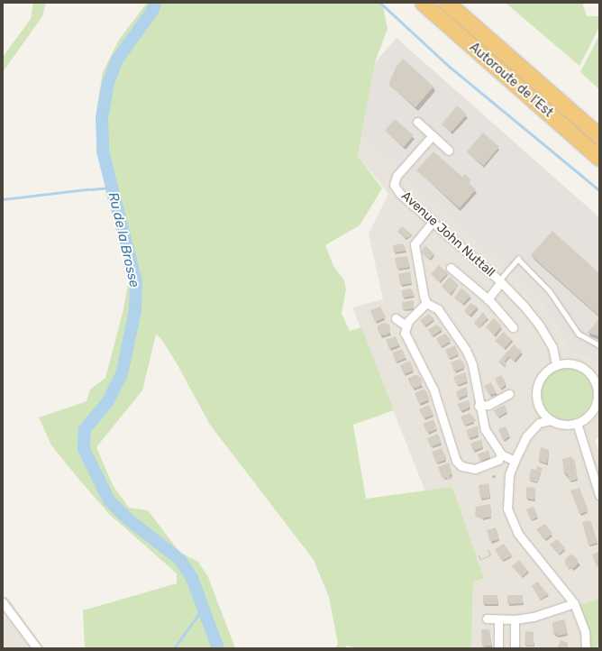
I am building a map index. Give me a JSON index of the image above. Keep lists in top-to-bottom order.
{
  "streets": {
    "highway": ["Autoroute de l’Est"],
    "street": ["Avenue John Nuttall"]
  },
  "water": ["Ru de la Brosse"]
}
